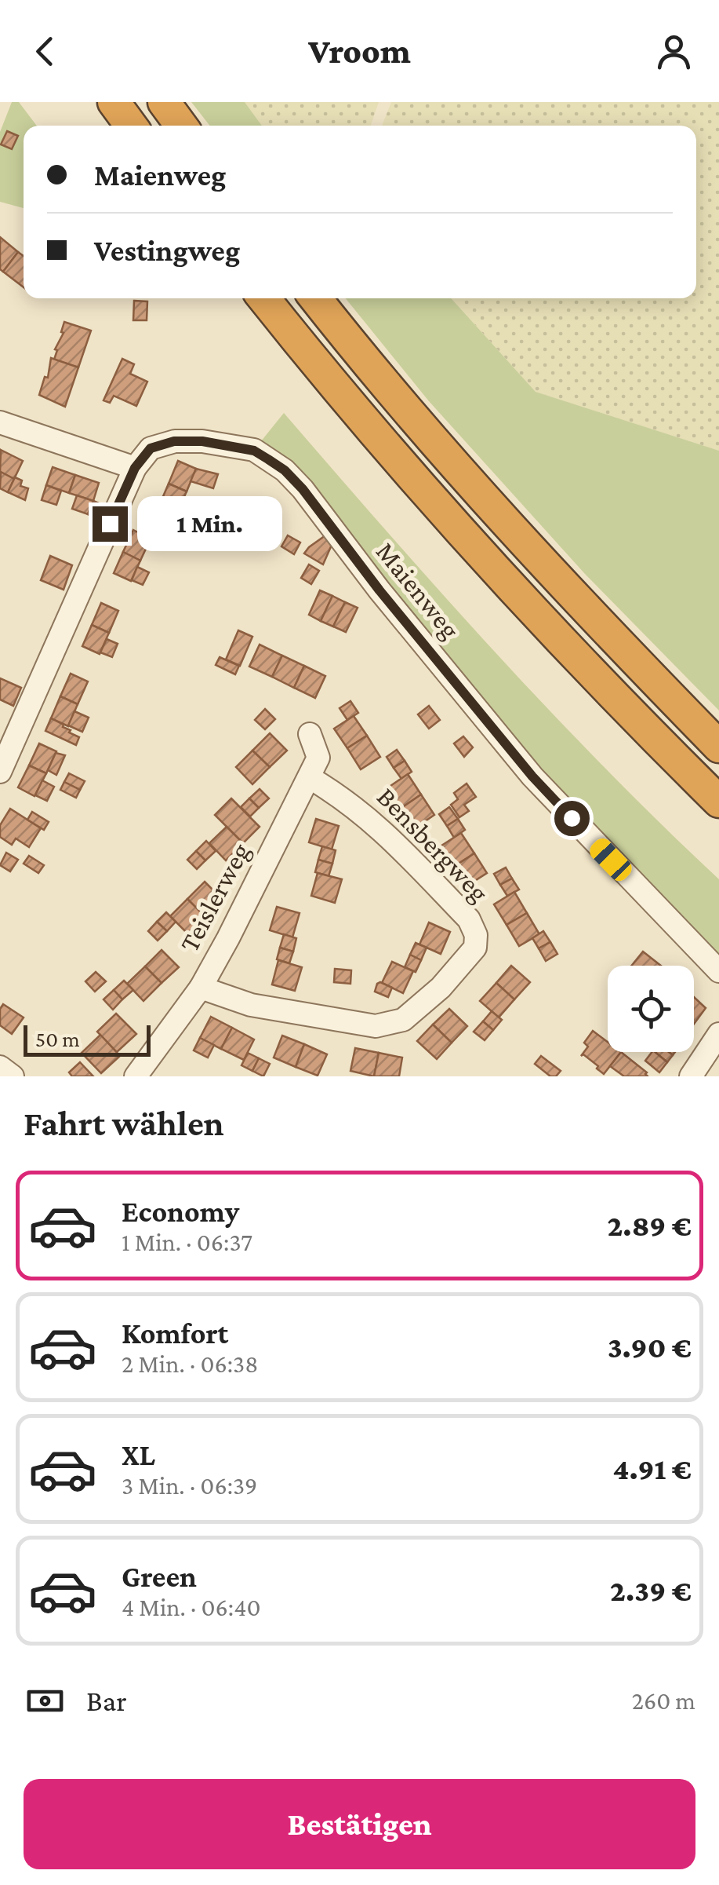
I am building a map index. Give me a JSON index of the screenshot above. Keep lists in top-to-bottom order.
{
  "streets": {
    "street": ["Maienweg", "Bensbergweg", "Teislerweg"]
  },
  "crossings": [
    ["Bensbergweg", "Teislerweg"]
  ],
  "scale_bar": "50 m",
  "page": {
    "header": "Vroom",
    "banner": ["Maienweg", "Vestingweg"],
    "bubble": "1 Min.",
    "scale": "50 m",
    "heading": "Fahrt wählen",
    "list": [
      {
        "name": "Economy",
        "note": "1 Min. · 06:37",
        "value": "2.89 €"
      },
      {
        "name": "Komfort",
        "note": "2 Min. · 06:38",
        "value": "3.90 €"
      },
      {
        "name": "XL",
        "note": "3 Min. · 06:39",
        "value": "4.91 €"
      },
      {
        "name": "Green",
        "note": "4 Min. · 06:40",
        "value": "2.39 €"
      }
    ],
    "pay": ["Bar", "260 m"],
    "buttons": "Bestätigen"
  }
}
